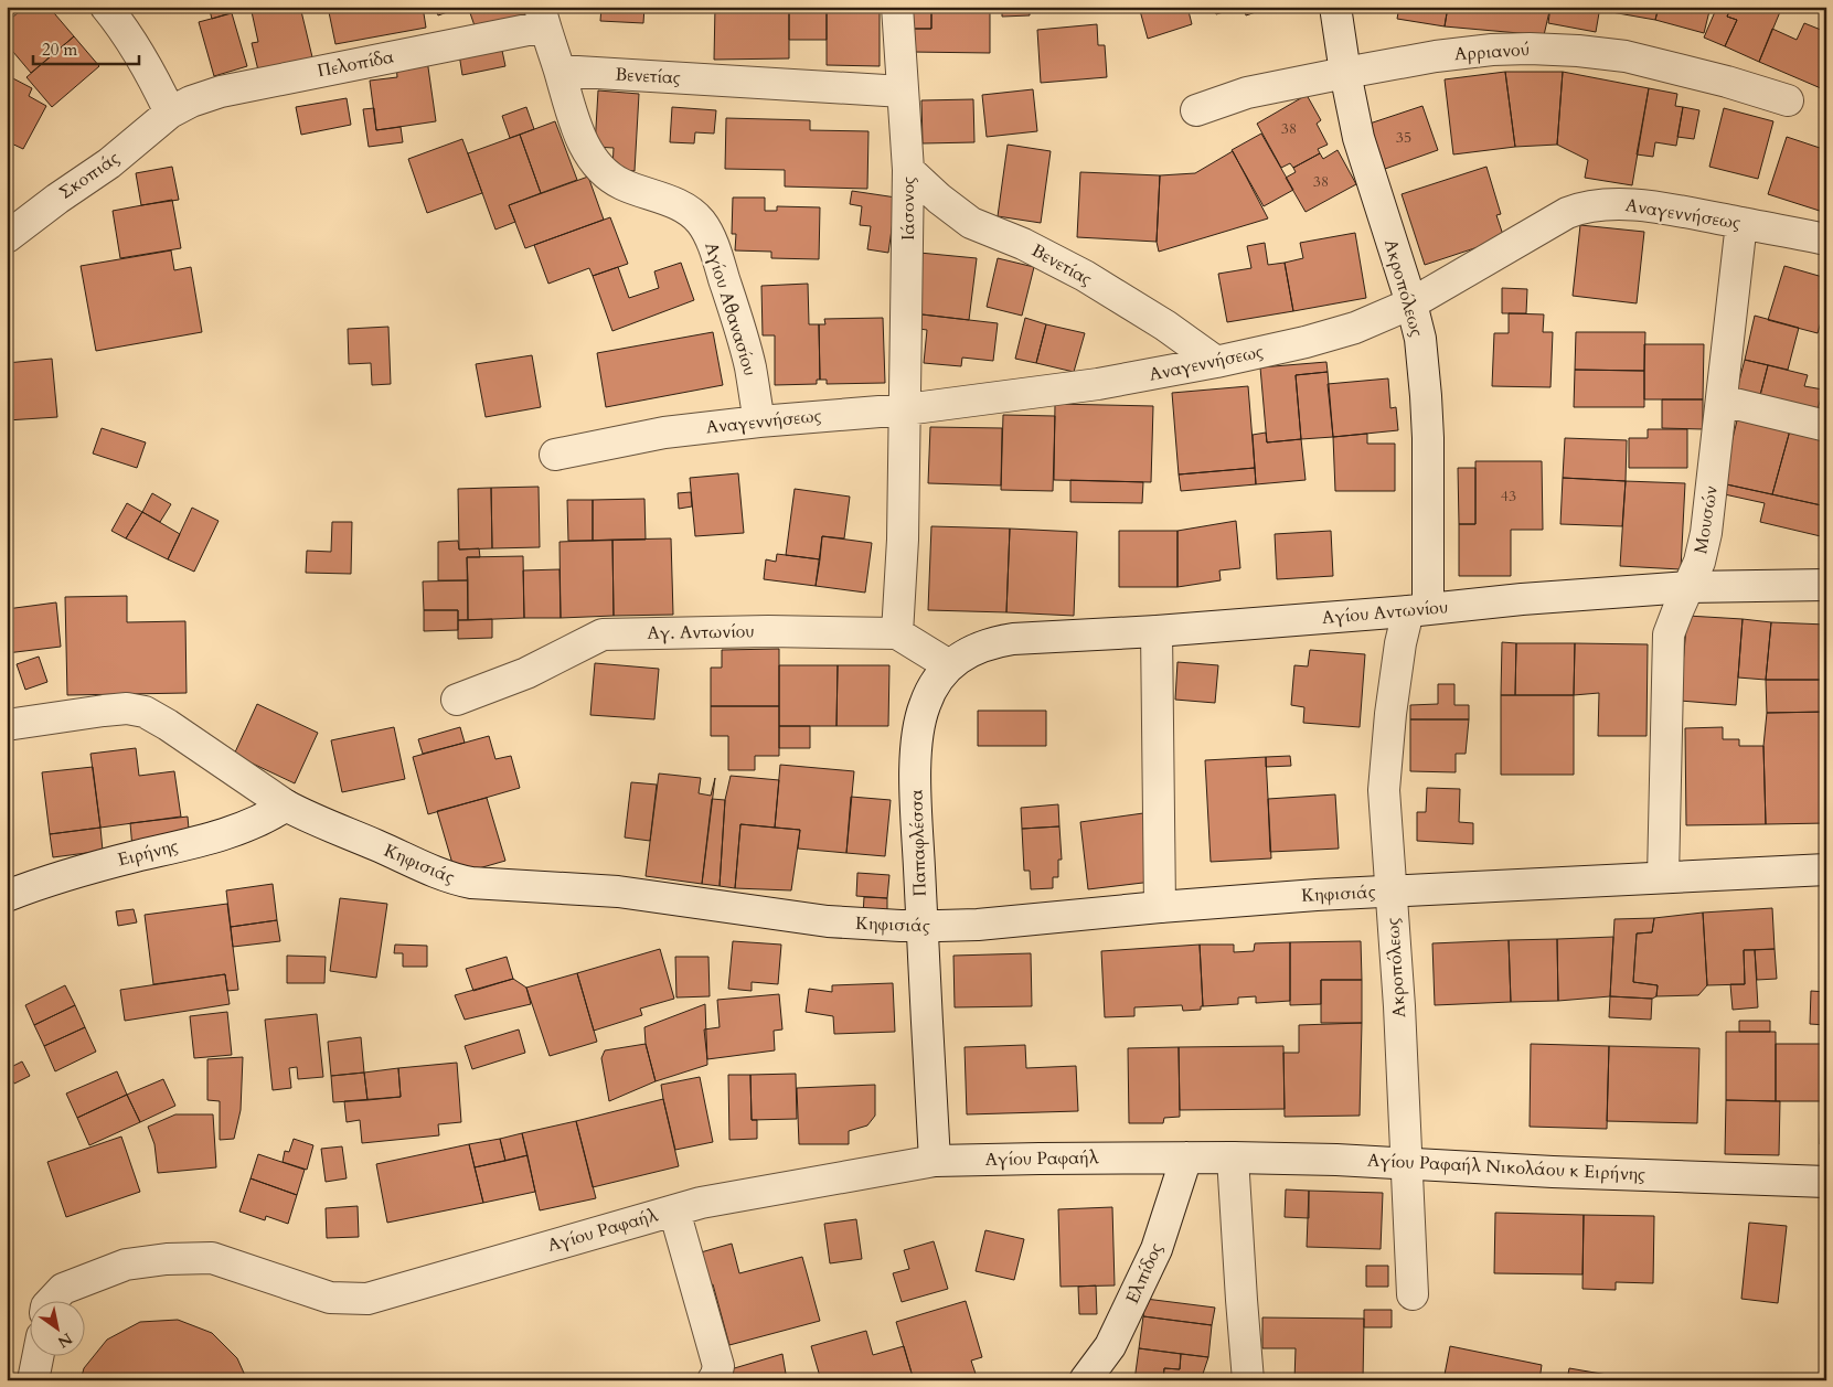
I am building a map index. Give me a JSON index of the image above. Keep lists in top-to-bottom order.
{
  "streets": {
    "street": [
      "Αρριανού",
      "Πελοπίδα",
      "Βενετίας",
      "Σκοπιάς",
      "Ιάσονος",
      "Αναγεννήσεως",
      "Ακροπόλεως",
      "Αγίου Αθανασίου",
      "Μουσών",
      "Αγίου Αντωνίου",
      "Αγ. Αντωνίου",
      "Παπαφλέσσα",
      "Ειρήνης",
      "Κηφισιάς",
      "Αγίου Ραφαήλ",
      "Αγίου Ραφαήλ Νικολάου κ Ειρήνης",
      "Ελπίδος"
    ]
  },
  "crossings": [
    ["Αρριανού", "Ακροπόλεως"],
    ["Πελοπίδα", "Σκοπιάς"],
    ["Πελοπίδα", "Αγίου Αθανασίου"],
    ["Βενετίας", "Ιάσονος"],
    ["Βενετίας", "Αναγεννήσεως"],
    ["Βενετίας", "Αγίου Αθανασίου"],
    ["Ιάσονος", "Αναγεννήσεως"],
    ["Αναγεννήσεως", "Ακροπόλεως"],
    ["Αναγεννήσεως", "Αγίου Αθανασίου"],
    ["Αναγεννήσεως", "Μουσών"],
    ["Ακροπόλεως", "Αγίου Αντωνίου"],
    ["Ακροπόλεως", "Κηφισιάς"],
    ["Ακροπόλεως", "Αγίου Ραφαήλ Νικολάου κ Ειρήνης"],
    ["Μουσών", "Αγίου Αντωνίου"],
    ["Μουσών", "Κηφισιάς"],
    ["Αγίου Αντωνίου", "Παπαφλέσσα"],
    ["Παπαφλέσσα", "Κηφισιάς"],
    ["Παπαφλέσσα", "Αγίου Ραφαήλ"],
    ["Ειρήνης", "Κηφισιάς"],
    ["Αγίου Ραφαήλ", "Αγίου Ραφαήλ Νικολάου κ Ειρήνης"],
    ["Αγίου Ραφαήλ", "Ελπίδος"],
    ["Αγίου Ραφαήλ Νικολάου κ Ειρήνης", "Ελπίδος"]
  ],
  "house_numbers": [
    "38",
    "35",
    "38",
    "43"
  ],
  "scale_bar": "20 m",
  "north": "bottom right"
}
